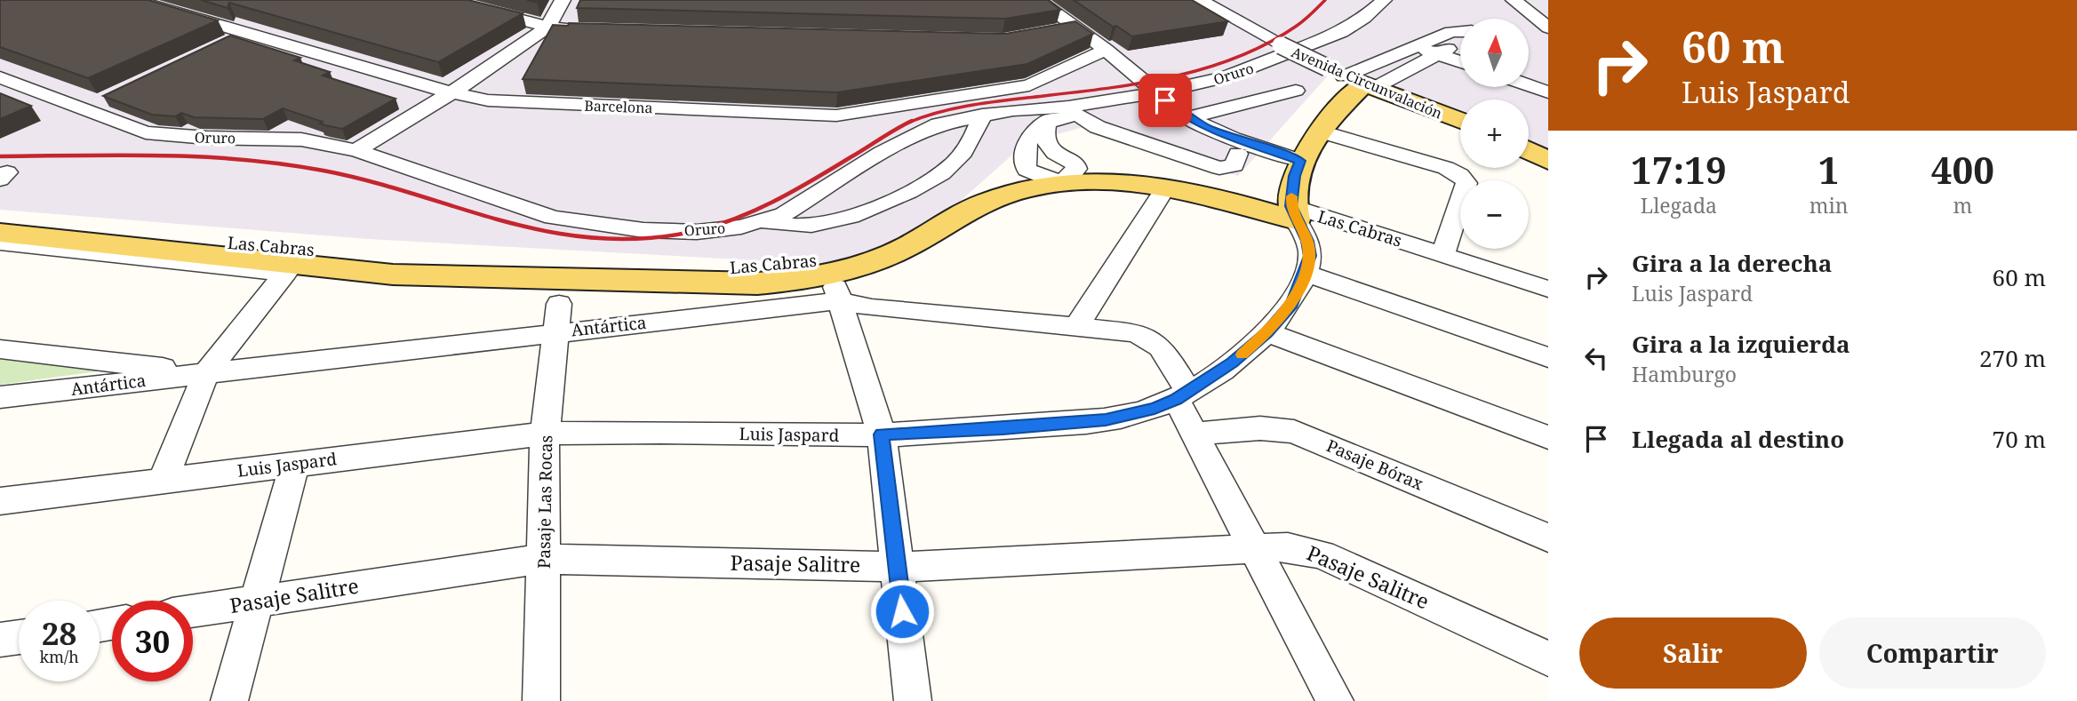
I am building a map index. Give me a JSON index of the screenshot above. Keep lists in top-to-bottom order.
{
  "streets": {
    "main road": ["Avenida Circunvalación", "Las Cabras"],
    "street": [
      "Oruro",
      "Barcelona",
      "Antártica",
      "Luis Jaspard",
      "Pasaje Bórax",
      "Pasaje Las Rocas",
      "Pasaje Salitre"
    ]
  },
  "crossings": [
    ["Las Cabras", "Antártica"],
    ["Las Cabras", "Luis Jaspard"],
    ["Antártica", "Luis Jaspard"],
    ["Antártica", "Pasaje Bórax"],
    ["Antártica", "Pasaje Las Rocas"],
    ["Antártica", "Pasaje Salitre"],
    ["Luis Jaspard", "Pasaje Las Rocas"],
    ["Pasaje Las Rocas", "Pasaje Salitre"]
  ],
  "north": "top",
  "page": {
    "turn": ["60 m", "Luis Jaspard"],
    "map_buttons": ["+", "−"],
    "eta": [
      "17:19",
      "Llegada",
      "1",
      "min",
      "400",
      "m"
    ],
    "list": [
      {
        "name": "Gira a la derecha",
        "note": "Luis Jaspard",
        "value": "60 m"
      },
      {
        "name": "Gira a la izquierda",
        "note": "Hamburgo",
        "value": "270 m"
      },
      {
        "name": "Llegada al destino",
        "value": "70 m"
      }
    ],
    "speed": "28 km/h",
    "limit": "30",
    "buttons": ["Salir", "Compartir"]
  }
}
